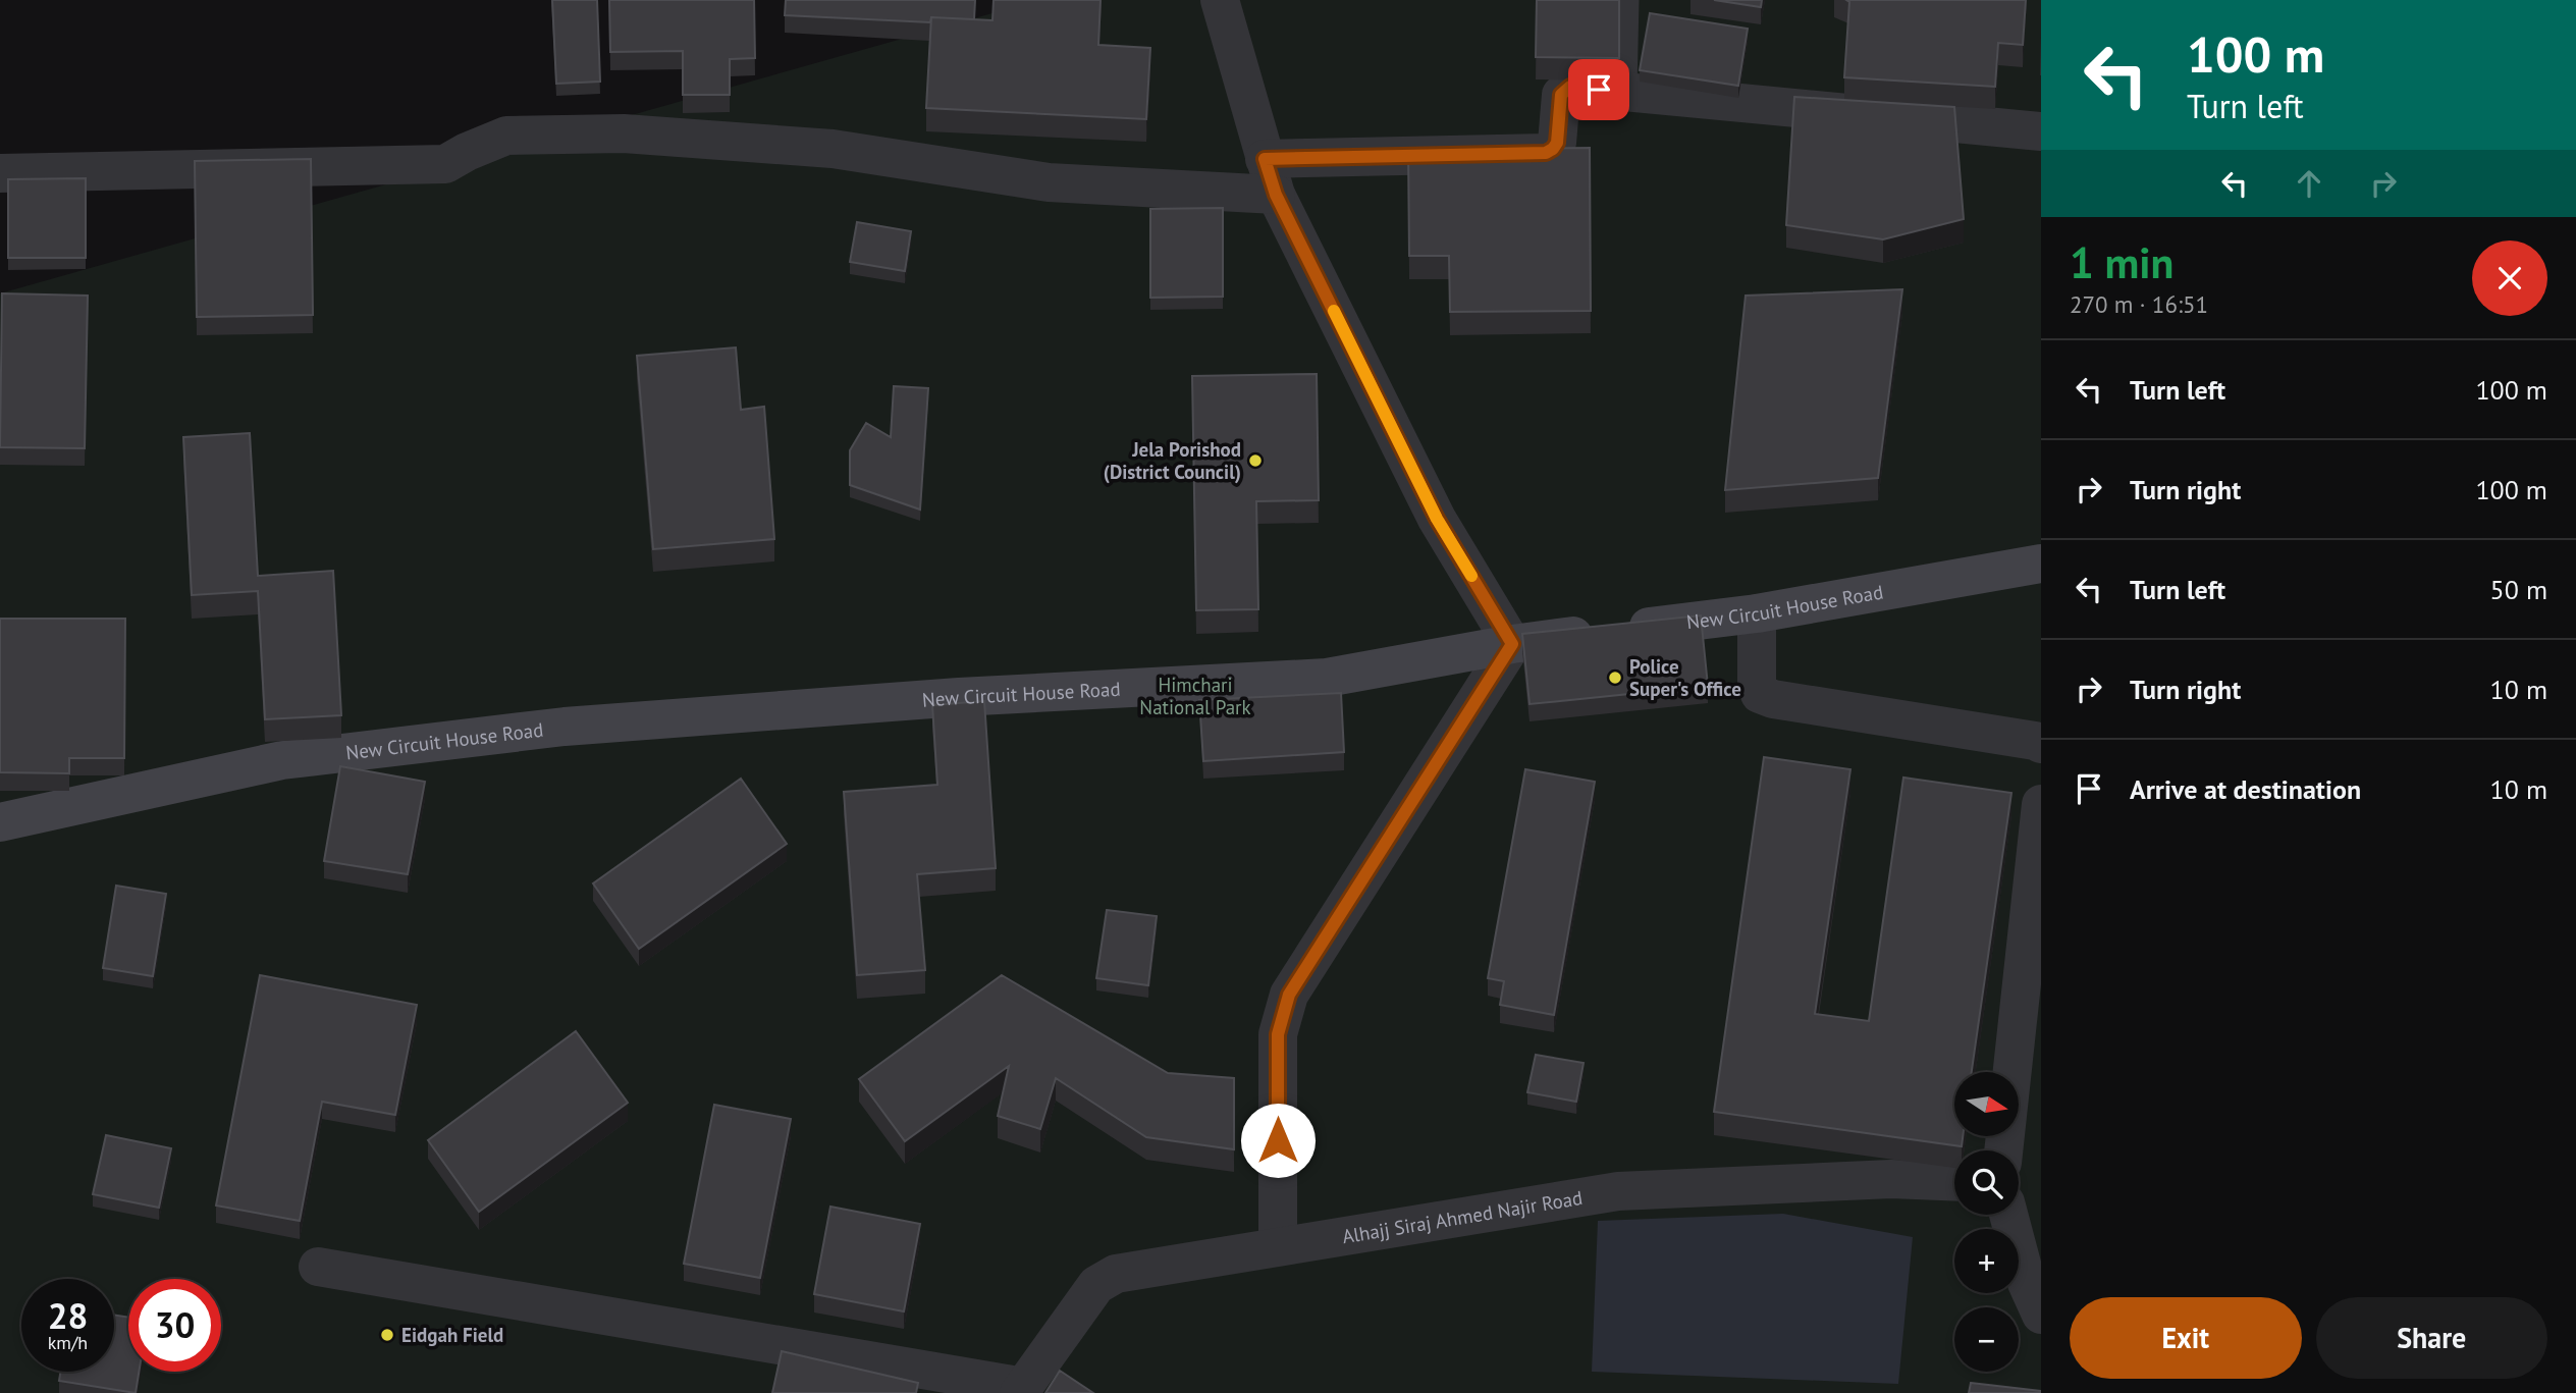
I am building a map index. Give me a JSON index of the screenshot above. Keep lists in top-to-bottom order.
{
  "streets": {
    "street": ["New Circuit House Road", "Alhajj Siraj Ahmed Najir Road"]
  },
  "parks": ["Himchari National Park"],
  "places": ["Jela Porishod (District Council)", "Police Super's Office", "Eidgah Field"],
  "north": "right",
  "page": {
    "turn": ["100 m", "Turn left"],
    "heading": ["1 min", "270 m · 16:51"],
    "list": [
      {
        "name": "Turn left",
        "value": "100 m"
      },
      {
        "name": "Turn right",
        "value": "100 m"
      },
      {
        "name": "Turn left",
        "value": "50 m"
      },
      {
        "name": "Turn right",
        "value": "10 m"
      },
      {
        "name": "Arrive at destination",
        "value": "10 m"
      }
    ],
    "map_buttons": ["+", "−"],
    "speed": "28 km/h",
    "limit": "30",
    "buttons": ["Exit", "Share"]
  }
}
